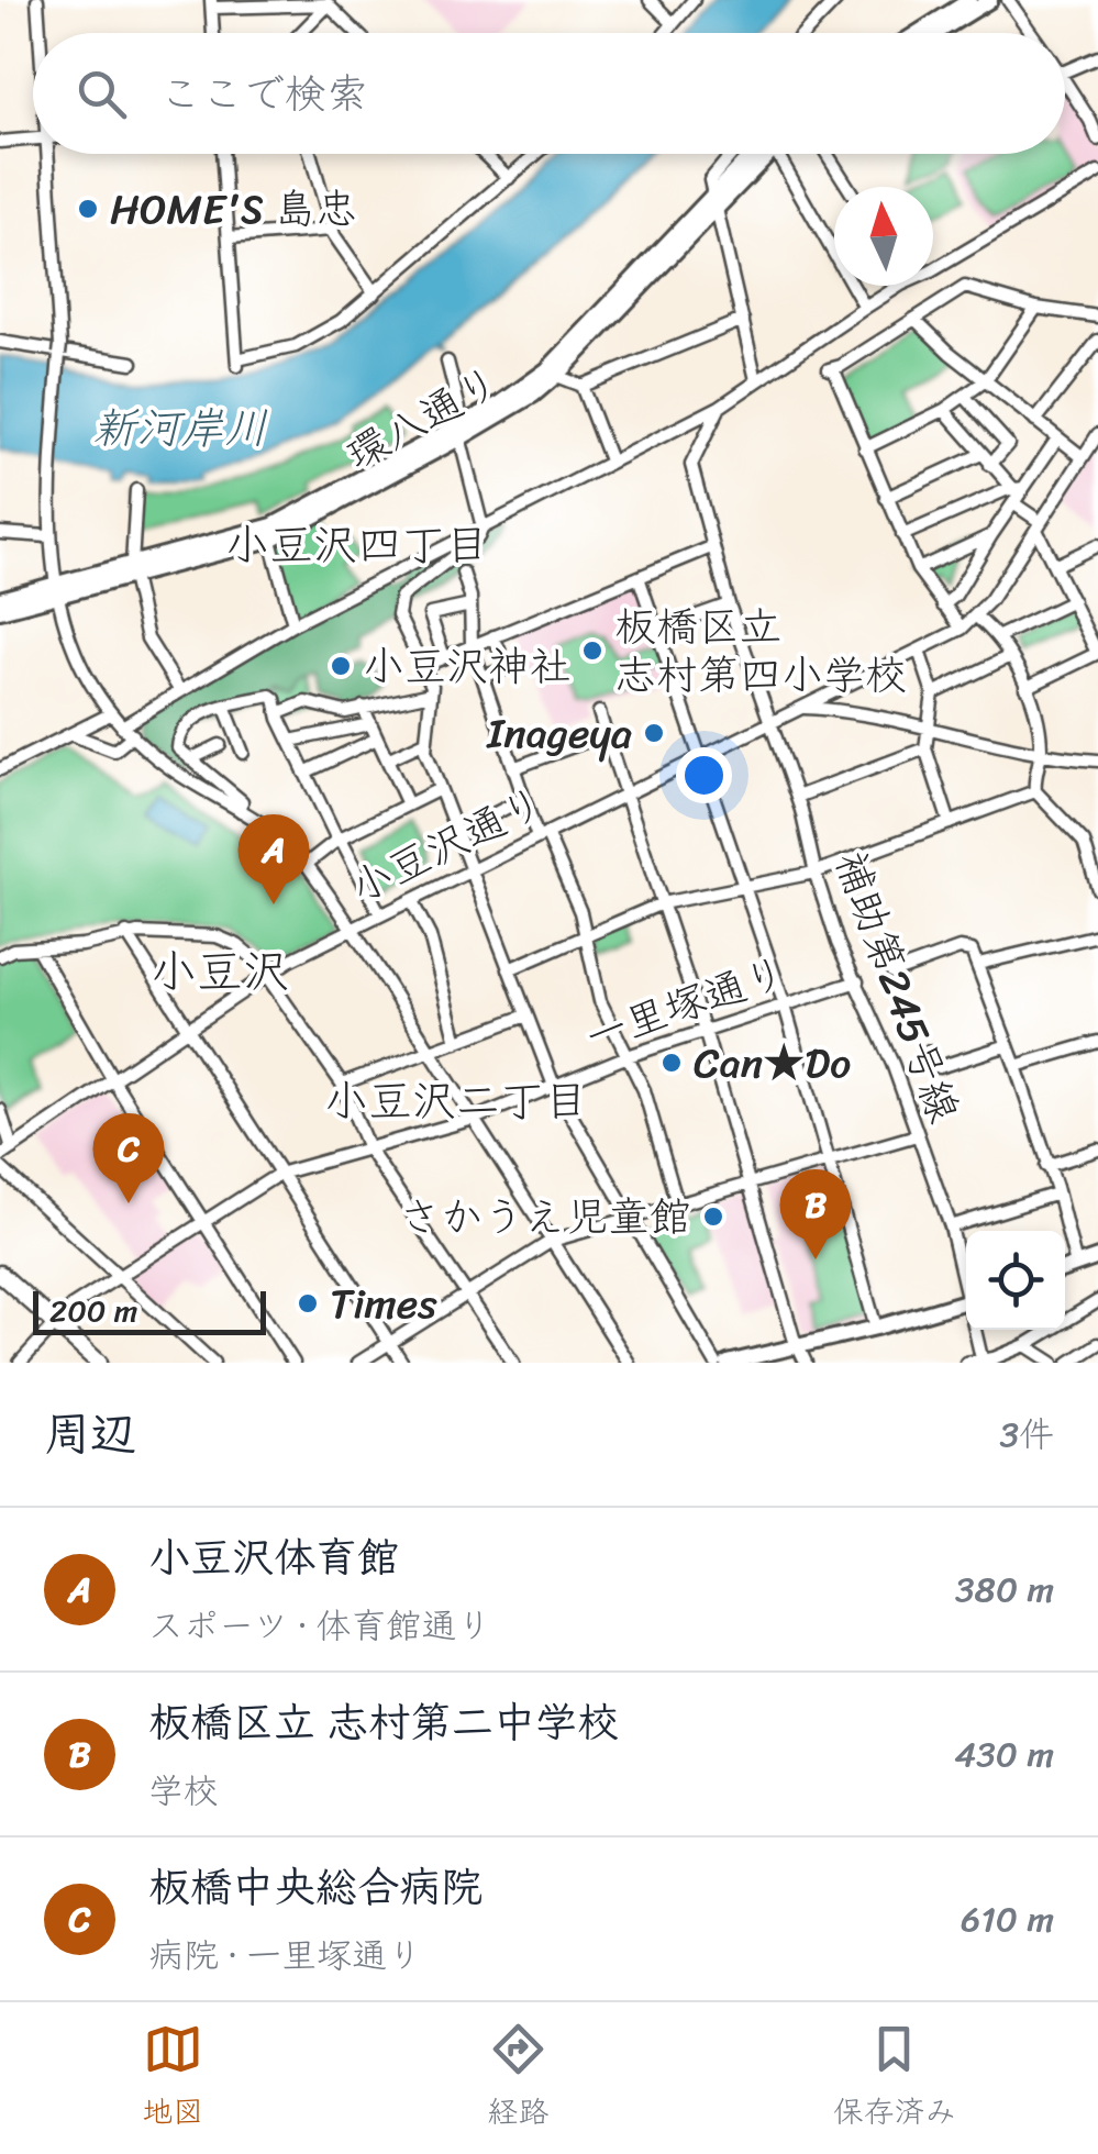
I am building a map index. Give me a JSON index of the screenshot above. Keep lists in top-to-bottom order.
{
  "streets": {
    "main road": ["環八通り"],
    "street": ["小豆沢通り", "補助第245号線", "一里塚通り"]
  },
  "crossings": [
    ["小豆沢通り", "補助第245号線"],
    ["補助第245号線", "一里塚通り"]
  ],
  "districts": ["小豆沢四丁目", "小豆沢", "小豆沢二丁目"],
  "water": ["新河岸川"],
  "places": [
    "HOME'S 島忠",
    "板橋区立 志村第四小学校",
    "小豆沢神社",
    "Inageya",
    "Can★Do",
    "さかうえ児童館",
    "Times"
  ],
  "scale_bar": "200 m",
  "north": "top",
  "page": {
    "search": "ここで検索",
    "pins": ["A", "C", "B"],
    "scale": "200 m",
    "heading": ["周辺", "3件"],
    "list": [
      {
        "mark": "A",
        "name": "小豆沢体育館",
        "note": "スポーツ · 体育館通り",
        "value": "380 m"
      },
      {
        "mark": "B",
        "name": "板橋区立 志村第二中学校",
        "note": "学校",
        "value": "430 m"
      },
      {
        "mark": "C",
        "name": "板橋中央総合病院",
        "note": "病院 · 一里塚通り",
        "value": "610 m"
      }
    ],
    "nav": ["地図", "経路", "保存済み"]
  }
}
